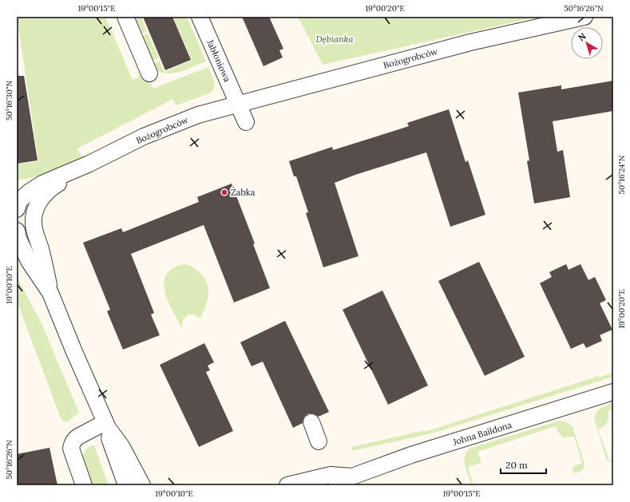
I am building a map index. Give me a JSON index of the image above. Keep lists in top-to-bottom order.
{
  "streets": {
    "street": ["Bożogrobców", "Jabłoniowa", "Johna Baildona"]
  },
  "crossings": [
    ["Bożogrobców", "Jabłoniowa"]
  ],
  "parks": ["Dębianka"],
  "places": ["Żabka"],
  "scale_bar": "20 m",
  "north": "top left",
  "coordinates": [
    "19°00'15\"E",
    "19°00'20\"E",
    "50°16'26\"N",
    "50°16'30\"N",
    "50°16'24\"N",
    "19°00'10\"E"
  ]
}
